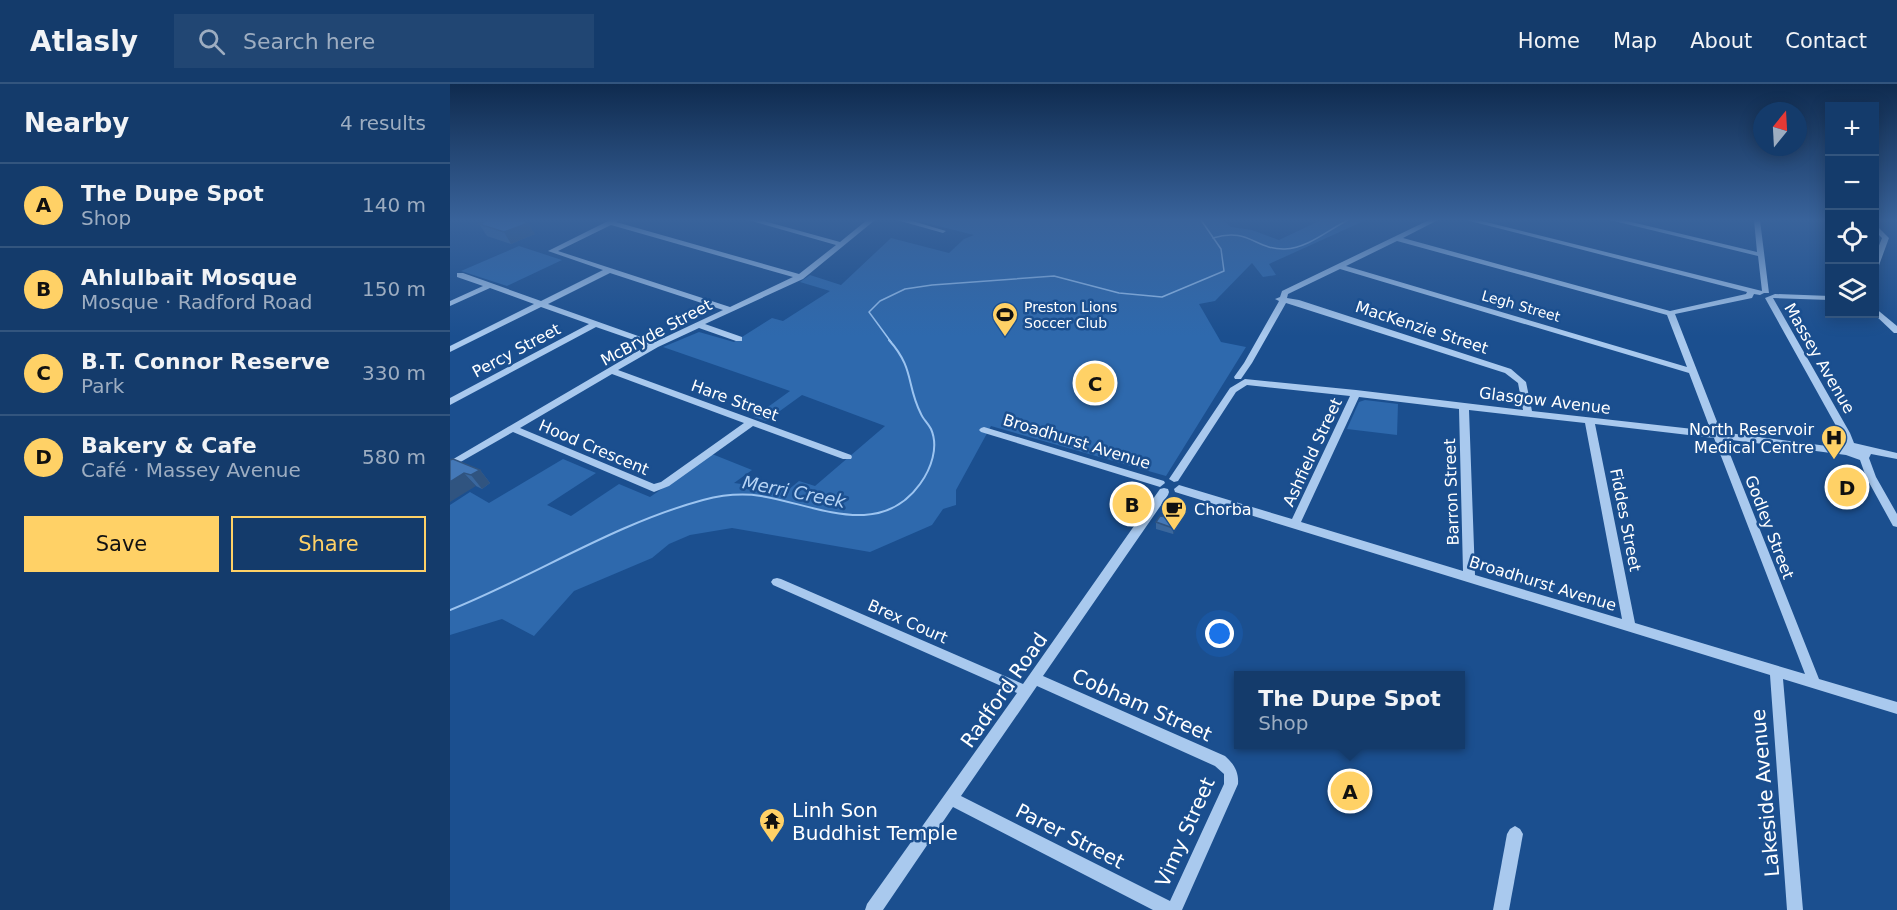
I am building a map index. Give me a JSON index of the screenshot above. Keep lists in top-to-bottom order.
{
  "streets": {
    "street": [
      "Legh Street",
      "MacKenzie Street",
      "McBryde Street",
      "Percy Street",
      "Massey Avenue",
      "Hare Street",
      "Glasgow Avenue",
      "Broadhurst Avenue",
      "Hood Crescent",
      "Ashfield Street",
      "Barron Street",
      "Fiddes Street",
      "Godley Street",
      "Brex Court",
      "Radford Road",
      "Cobham Street",
      "Lakeside Avenue",
      "Vimy Street",
      "Parer Street"
    ]
  },
  "crossings": [
    ["Legh Street", "Godley Street"],
    ["MacKenzie Street", "Glasgow Avenue"],
    ["McBryde Street", "Hare Street"],
    ["McBryde Street", "Hood Crescent"],
    ["Massey Avenue", "Glasgow Avenue"],
    ["Hare Street", "Hood Crescent"],
    ["Glasgow Avenue", "Ashfield Street"],
    ["Glasgow Avenue", "Barron Street"],
    ["Glasgow Avenue", "Fiddes Street"],
    ["Glasgow Avenue", "Godley Street"],
    ["Broadhurst Avenue", "Ashfield Street"],
    ["Broadhurst Avenue", "Barron Street"],
    ["Broadhurst Avenue", "Fiddes Street"],
    ["Broadhurst Avenue", "Godley Street"],
    ["Broadhurst Avenue", "Radford Road"],
    ["Broadhurst Avenue", "Lakeside Avenue"],
    ["Brex Court", "Radford Road"],
    ["Radford Road", "Cobham Street"],
    ["Radford Road", "Parer Street"],
    ["Cobham Street", "Vimy Street"],
    ["Vimy Street", "Parer Street"]
  ],
  "water": ["Merri Creek"],
  "places": {
    "sports": ["Preston Lions Soccer Club"],
    "hospital": ["North Reservoir Medical Centre"],
    "cafe": ["Chorba"],
    "temple": ["Linh Son Buddhist Temple"]
  },
  "north": "top",
  "page": {
    "header": "Atlasly",
    "search": "Search here",
    "nav": [
      "Home",
      "Map",
      "About",
      "Contact"
    ],
    "heading": ["Nearby", "4 results"],
    "map_buttons": ["+", "−"],
    "list": [
      {
        "mark": "A",
        "name": "The Dupe Spot",
        "note": "Shop",
        "value": "140 m"
      },
      {
        "mark": "B",
        "name": "Ahlulbait Mosque",
        "note": "Mosque · Radford Road",
        "value": "150 m"
      },
      {
        "mark": "C",
        "name": "B.T. Connor Reserve",
        "note": "Park",
        "value": "330 m"
      },
      {
        "mark": "D",
        "name": "Bakery & Cafe",
        "note": "Café · Massey Avenue",
        "value": "580 m"
      }
    ],
    "pins": [
      "C",
      "D",
      "B",
      "A"
    ],
    "buttons": ["Save", "Share"],
    "popup": ["The Dupe Spot", "Shop"]
  }
}
